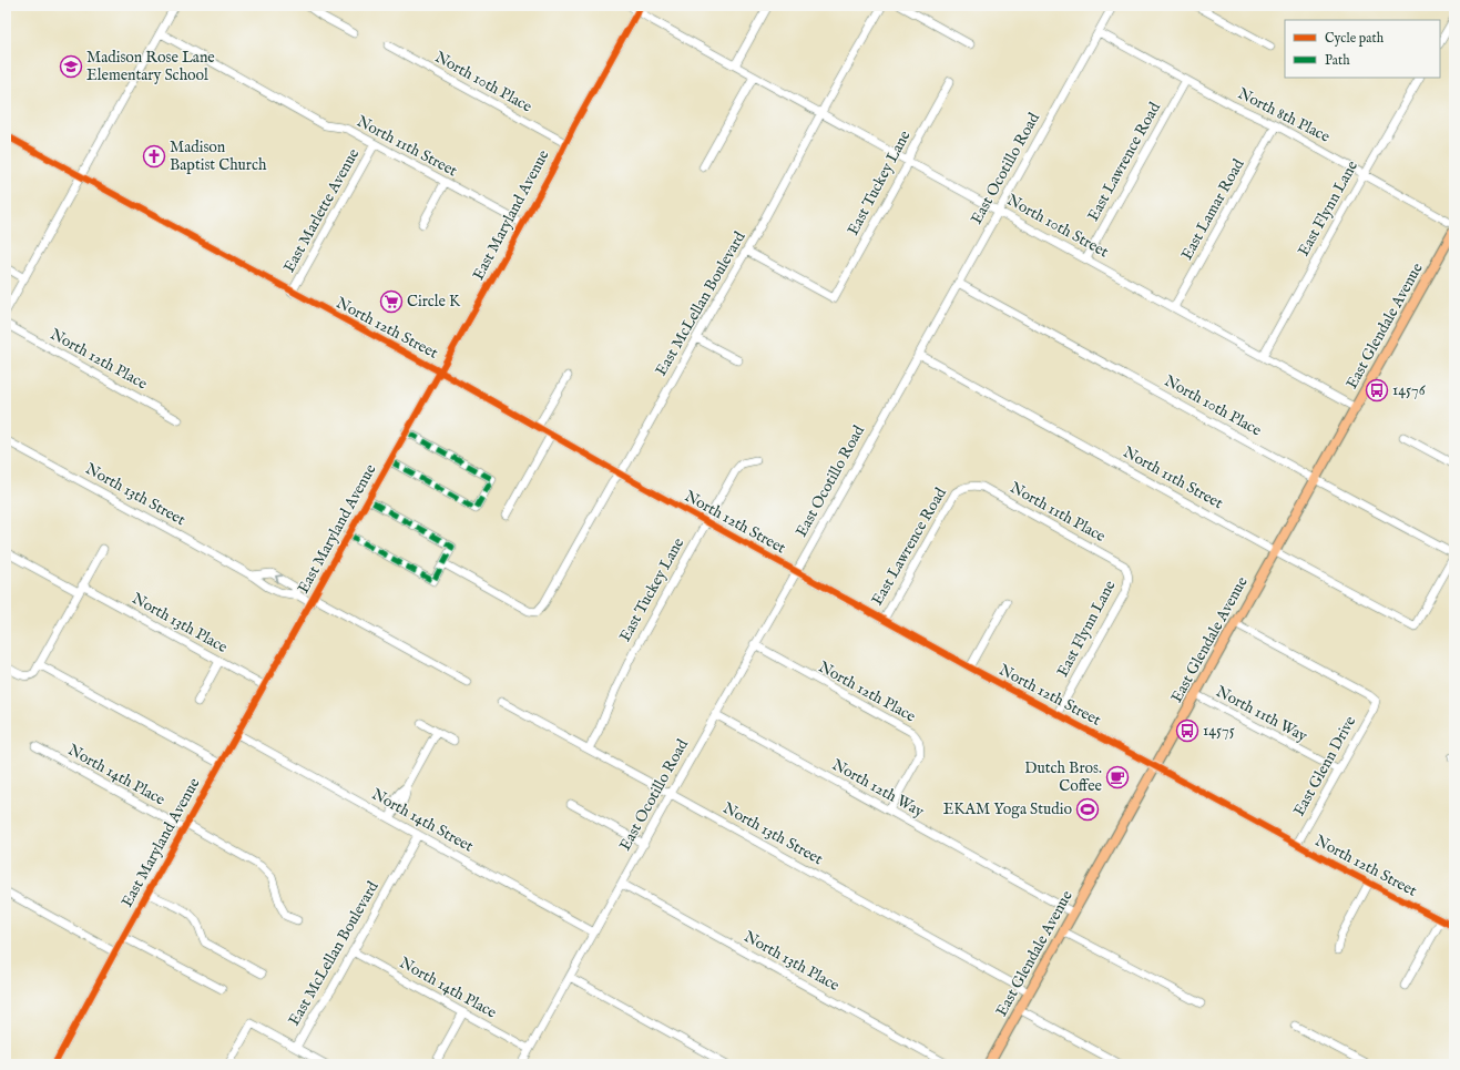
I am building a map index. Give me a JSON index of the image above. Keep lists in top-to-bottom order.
{
  "streets": {
    "main road": ["East Glendale Avenue"],
    "street": [
      "North 10th Place",
      "North 8th Place",
      "North 11th Street",
      "East Lawrence Road",
      "East Ocotillo Road",
      "East Tuckey Lane",
      "East Flynn Lane",
      "East Lamar Road",
      "East Marlette Avenue",
      "East Maryland Avenue",
      "North 10th Street",
      "East McLellan Boulevard",
      "North 12th Street",
      "North 12th Place",
      "North 13th Street",
      "North 11th Place",
      "North 13th Place",
      "North 11th Way",
      "East Glenn Drive",
      "North 14th Place",
      "North 12th Way",
      "North 14th Street"
    ]
  },
  "crossings": [
    ["North 10th Place", "North 11th Street"],
    ["North 10th Place", "East Ocotillo Road"],
    ["North 10th Place", "East Maryland Avenue"],
    ["North 10th Place", "East Glendale Avenue"],
    ["North 8th Place", "East Lawrence Road"],
    ["North 8th Place", "East Ocotillo Road"],
    ["North 8th Place", "East Flynn Lane"],
    ["North 8th Place", "East Lamar Road"],
    ["North 11th Street", "East Ocotillo Road"],
    ["North 11th Street", "East Marlette Avenue"],
    ["North 11th Street", "East Maryland Avenue"],
    ["North 11th Street", "East Glendale Avenue"],
    ["East Lawrence Road", "North 10th Street"],
    ["East Lawrence Road", "North 12th Street"],
    ["East Lawrence Road", "North 11th Place"],
    ["East Ocotillo Road", "North 10th Street"],
    ["East Ocotillo Road", "North 12th Street"],
    ["East Ocotillo Road", "North 12th Place"],
    ["East Ocotillo Road", "North 13th Street"],
    ["East Ocotillo Road", "North 13th Place"],
    ["East Ocotillo Road", "North 14th Place"],
    ["East Ocotillo Road", "North 12th Way"],
    ["East Ocotillo Road", "North 14th Street"],
    ["East Tuckey Lane", "North 10th Street"],
    ["East Tuckey Lane", "East McLellan Boulevard"],
    ["East Tuckey Lane", "North 12th Street"],
    ["East Tuckey Lane", "North 13th Street"],
    ["East Flynn Lane", "North 10th Street"],
    ["East Flynn Lane", "North 12th Street"],
    ["East Flynn Lane", "North 11th Place"],
    ["East Lamar Road", "North 10th Street"],
    ["East Marlette Avenue", "North 12th Street"],
    ["East Maryland Avenue", "North 10th Street"],
    ["East Maryland Avenue", "North 12th Street"],
    ["East Maryland Avenue", "North 13th Street"],
    ["East Maryland Avenue", "North 13th Place"],
    ["East Maryland Avenue", "North 14th Place"],
    ["East Maryland Avenue", "North 14th Street"],
    ["North 10th Street", "East McLellan Boulevard"],
    ["North 10th Street", "East Glendale Avenue"],
    ["East McLellan Boulevard", "North 12th Street"],
    ["East McLellan Boulevard", "North 14th Place"],
    ["East McLellan Boulevard", "North 14th Street"],
    ["East Glendale Avenue", "North 12th Street"],
    ["East Glendale Avenue", "North 13th Street"],
    ["East Glendale Avenue", "North 11th Way"],
    ["East Glendale Avenue", "East Glenn Drive"],
    ["East Glendale Avenue", "North 12th Way"],
    ["North 12th Street", "East Glenn Drive"],
    ["North 12th Place", "North 12th Way"],
    ["North 11th Way", "East Glenn Drive"]
  ],
  "places": {
    "school or university": ["Madison Rose Lane Elementary School"],
    "church": ["Madison Baptist Church"],
    "supermarket": ["Circle K"],
    "bus stop": ["14576", "14575"],
    "cafe": ["Dutch Bros. Coffee"],
    "sports": ["EKAM Yoga Studio"]
  },
  "legend": ["Cycle path", "Path"]
}
